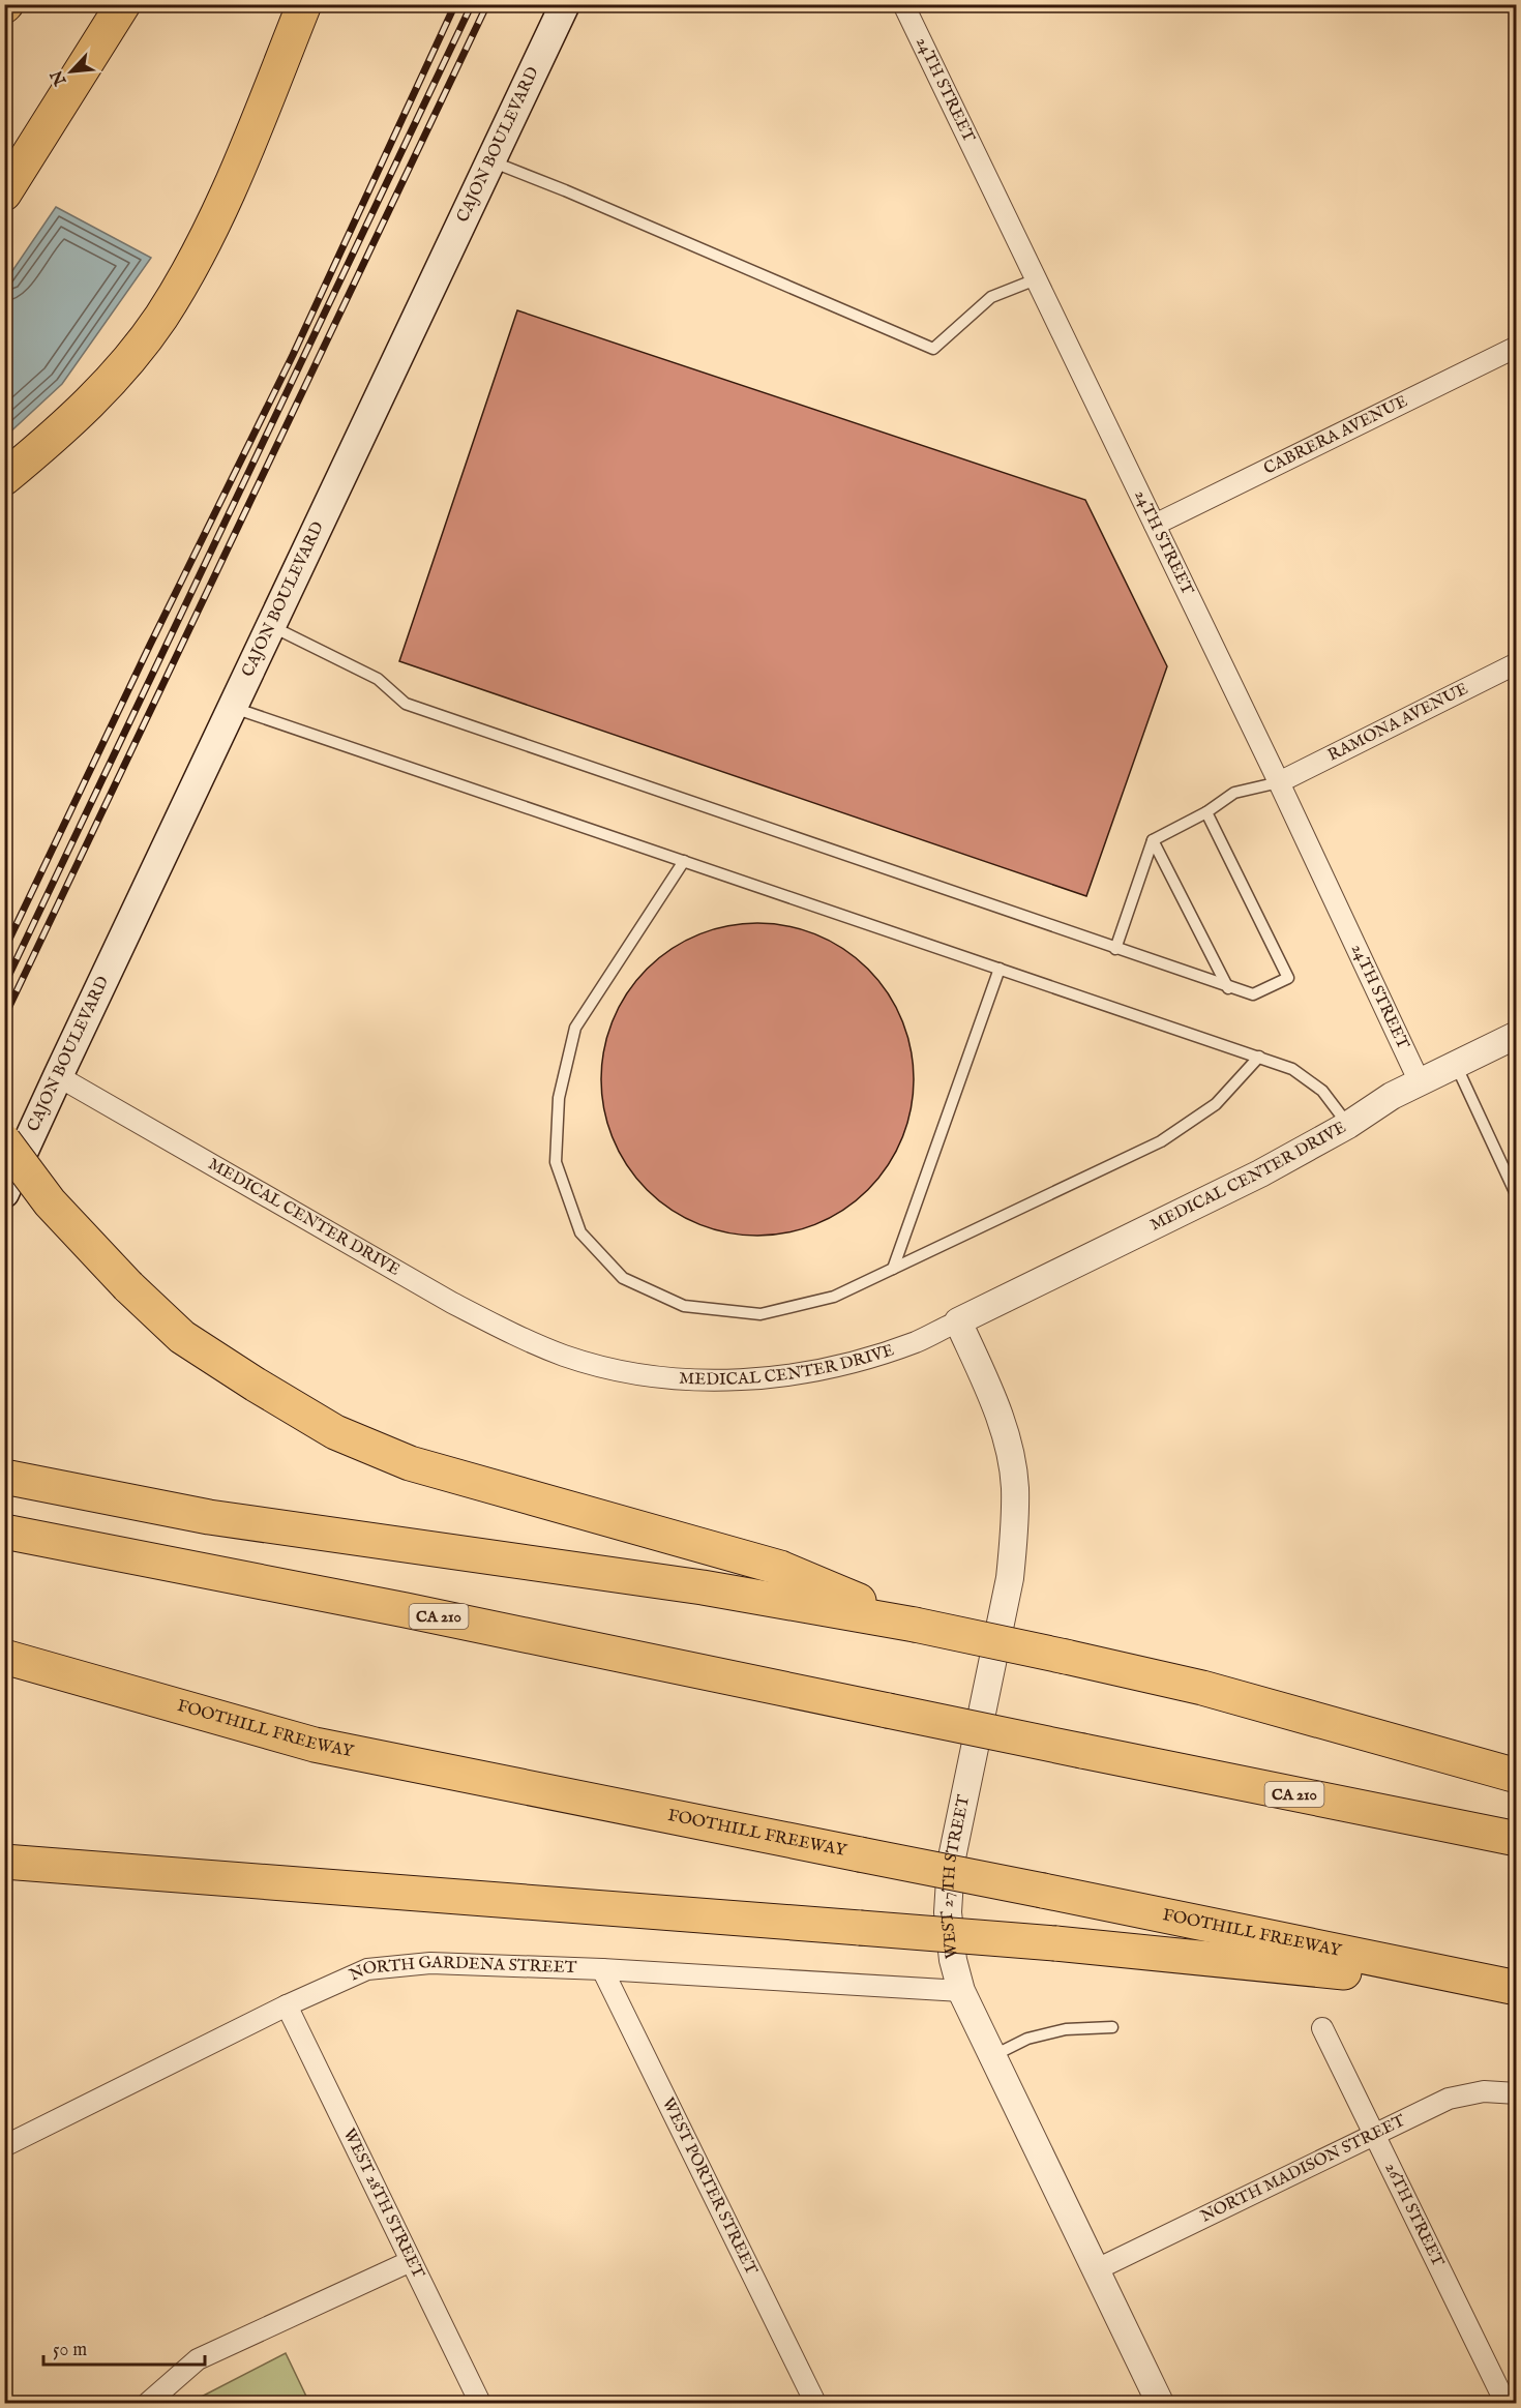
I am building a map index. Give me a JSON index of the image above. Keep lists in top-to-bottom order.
{
  "streets": {
    "highway": ["CA 210", "FOOTHILL FREEWAY"],
    "main road": ["CAJON BOULEVARD"],
    "street": [
      "24TH STREET",
      "CABRERA AVENUE",
      "RAMONA AVENUE",
      "MEDICAL CENTER DRIVE",
      "WEST 27TH STREET",
      "NORTH GARDENA STREET",
      "NORTH MADISON STREET",
      "WEST PORTER STREET",
      "WEST 28TH STREET",
      "26TH STREET"
    ]
  },
  "crossings": [
    ["24TH STREET", "CABRERA AVENUE"],
    ["24TH STREET", "RAMONA AVENUE"],
    ["24TH STREET", "MEDICAL CENTER DRIVE"],
    ["CAJON BOULEVARD", "MEDICAL CENTER DRIVE"],
    ["MEDICAL CENTER DRIVE", "WEST 27TH STREET"],
    ["WEST 27TH STREET", "NORTH GARDENA STREET"],
    ["WEST 27TH STREET", "NORTH MADISON STREET"],
    ["NORTH GARDENA STREET", "WEST PORTER STREET"],
    ["NORTH GARDENA STREET", "WEST 28TH STREET"],
    ["NORTH MADISON STREET", "26TH STREET"]
  ],
  "scale_bar": "50 m",
  "north": "bottom left"
}
